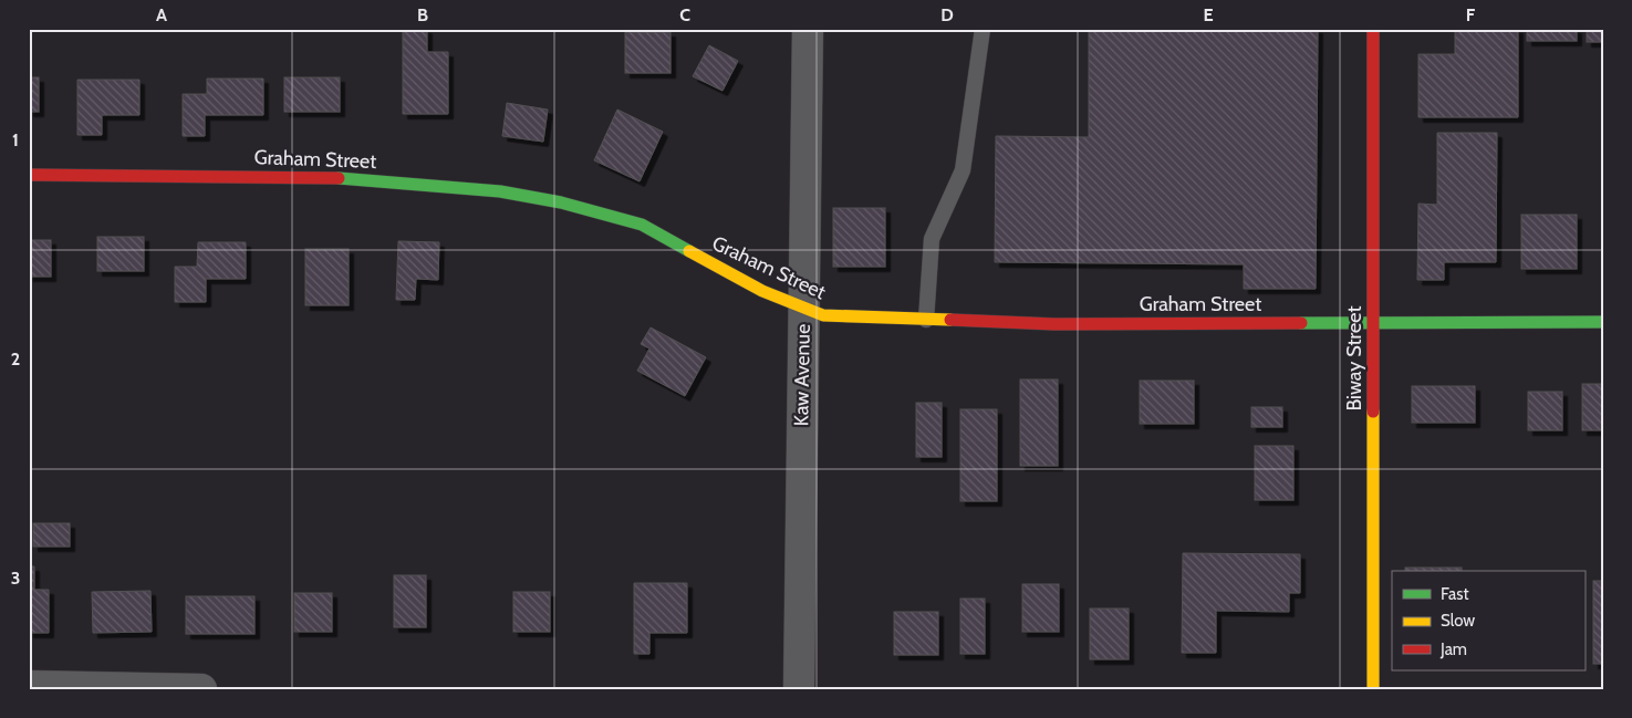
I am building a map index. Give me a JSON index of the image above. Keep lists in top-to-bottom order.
{
  "streets": {
    "street": ["Graham Street", "Biway Street", "Kaw Avenue"]
  },
  "crossings": [
    ["Graham Street", "Biway Street"],
    ["Graham Street", "Kaw Avenue"]
  ],
  "legend": ["Fast", "Slow", "Jam"],
  "grid": {
    "columns": [
      "A",
      "B",
      "C",
      "D",
      "E",
      "F"
    ],
    "rows": ["1", "2", "3"]
  }
}
